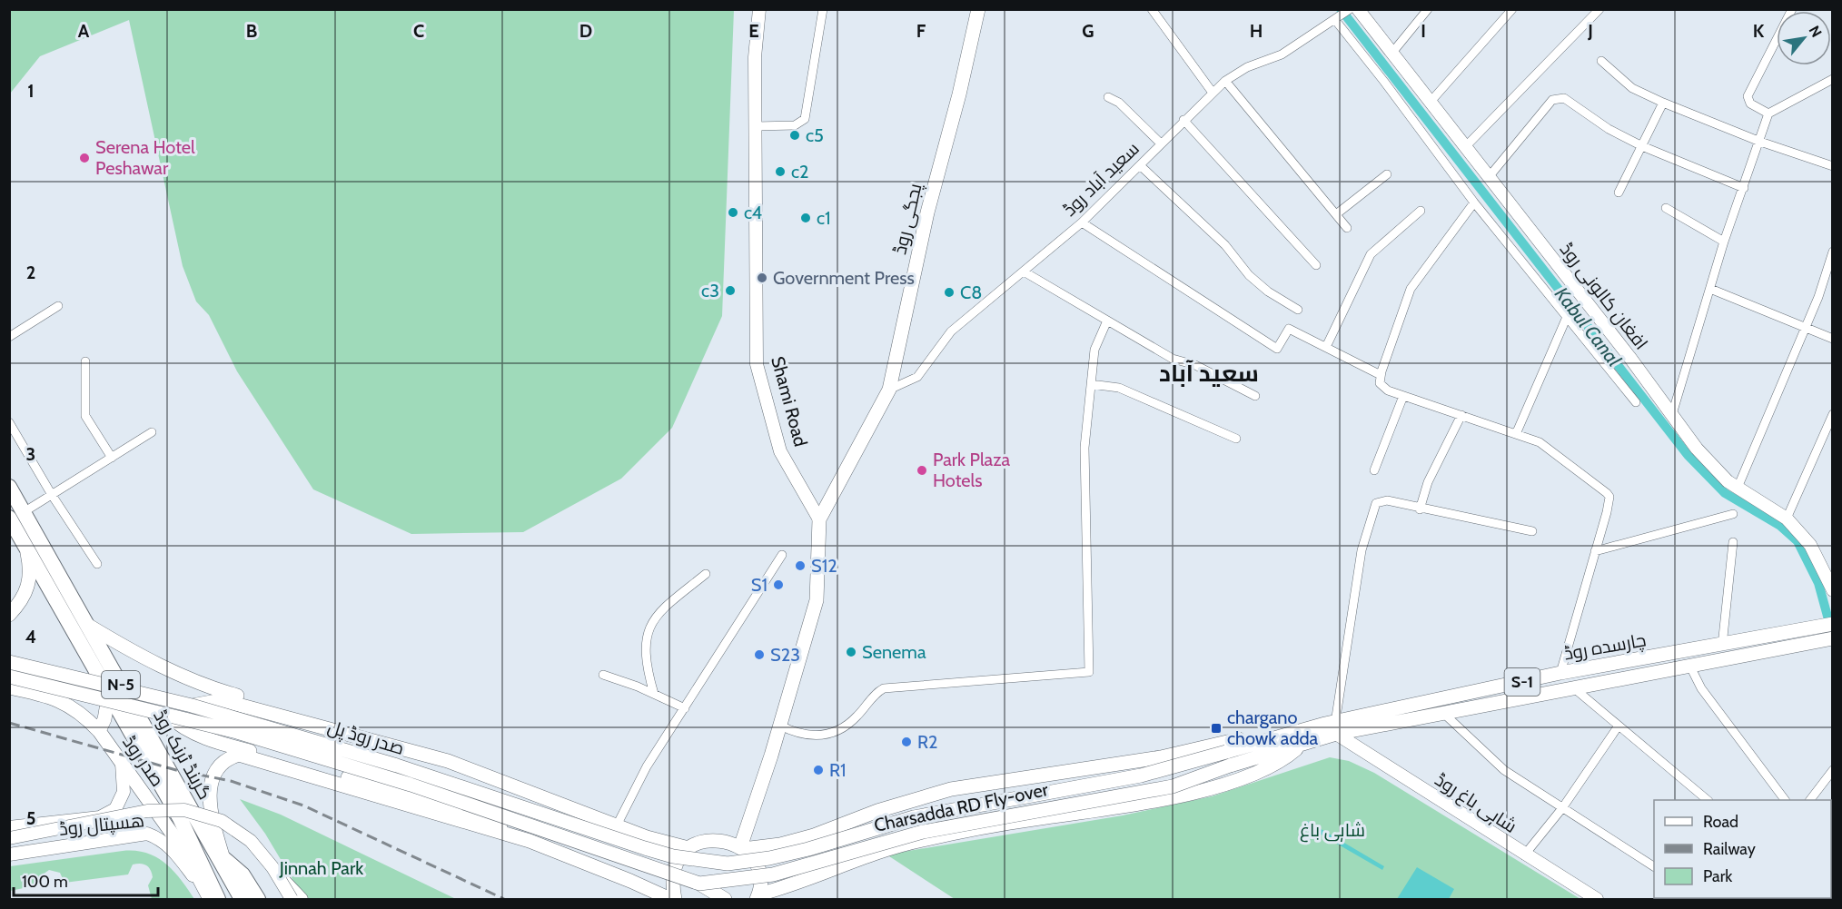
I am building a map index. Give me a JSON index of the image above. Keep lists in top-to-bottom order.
{
  "streets": {
    "highway": ["N-5", "گرینڈ ٹرنک روڈ"],
    "main road": [
      "پجگی روڈ",
      "چارسدہ روڈ",
      "S-1",
      "صدر روڈ پل",
      "صدر روڈ",
      "Charsadda RD Fly-over"
    ],
    "street": [
      "سعید آباد روڈ",
      "افغان کالونی روڈ",
      "Shami Road",
      "شاہی باغ روڈ",
      "ھسپتال روڈ"
    ]
  },
  "crossings": [
    ["سعید آباد روڈ", "پجگی روڈ"],
    ["پجگی روڈ", "Shami Road"],
    ["چارسدہ روڈ", "شاہی باغ روڈ"],
    ["چارسدہ روڈ", "Charsadda RD Fly-over"],
    ["صدر روڈ پل", "Charsadda RD Fly-over"],
    ["گرینڈ ٹرنک روڈ", "صدر روڈ"],
    ["گرینڈ ٹرنک روڈ", "ھسپتال روڈ"],
    ["صدر روڈ", "ھسپتال روڈ"]
  ],
  "districts": ["سعید آباد"],
  "water": ["Kabul Canal"],
  "parks": ["شاہی باغ", "Jinnah Park"],
  "places": {
    "other": [
      "c5",
      "Serena Hotel Peshawar",
      "c2",
      "c4",
      "c1",
      "Government Press",
      "c3",
      "C8",
      "Park Plaza Hotels",
      "S12",
      "S1",
      "Senema",
      "S23",
      "R2",
      "R1"
    ],
    "transit": ["chargano chowk adda"]
  },
  "legend": ["Road", "Railway", "Park"],
  "scale_bar": "100 m",
  "north": "top right",
  "grid": {
    "columns": [
      "A",
      "B",
      "C",
      "D",
      "E",
      "F",
      "G",
      "H",
      "I",
      "J",
      "K"
    ],
    "rows": [
      "1",
      "2",
      "3",
      "4",
      "5"
    ]
  }
}
